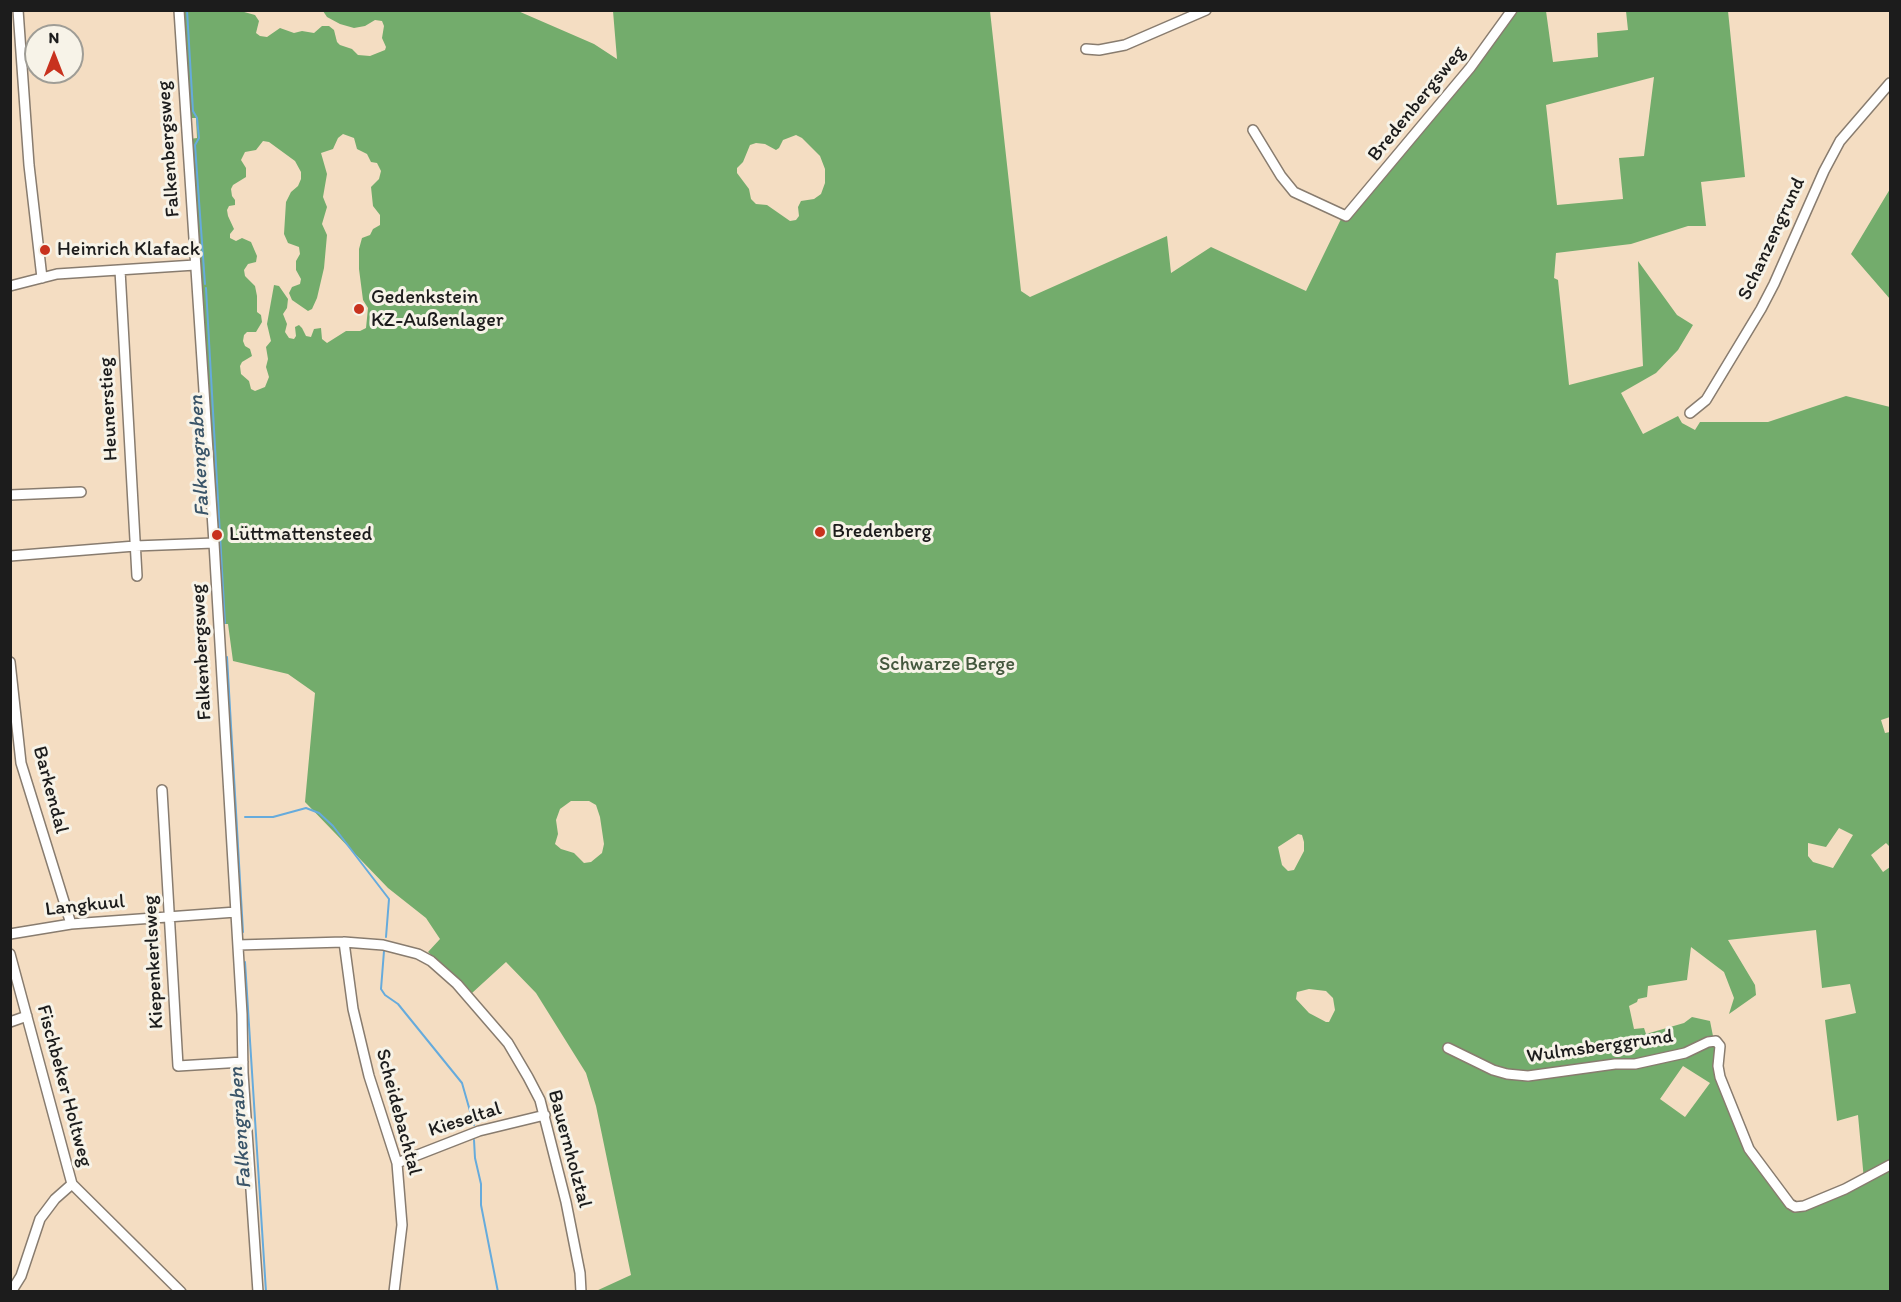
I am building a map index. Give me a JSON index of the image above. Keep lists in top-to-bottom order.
{
  "streets": {
    "street": [
      "Bredenbergsweg",
      "Falkenbergsweg",
      "Schanzengrund",
      "Heunerstieg",
      "Barkendal",
      "Langkuul",
      "Kiepenkerlsweg",
      "Wulmsberggrund",
      "Fischbeker Holtweg",
      "Scheidebachtal",
      "Kieseltal",
      "Bauernholztal"
    ]
  },
  "crossings": [
    ["Falkenbergsweg", "Langkuul"],
    ["Falkenbergsweg", "Kiepenkerlsweg"],
    ["Falkenbergsweg", "Bauernholztal"],
    ["Barkendal", "Langkuul"],
    ["Langkuul", "Kiepenkerlsweg"],
    ["Scheidebachtal", "Kieseltal"],
    ["Scheidebachtal", "Bauernholztal"],
    ["Kieseltal", "Bauernholztal"]
  ],
  "water": ["Falkengraben"],
  "parks": ["Schwarze Berge"],
  "places": [
    "Heinrich Klafack",
    "Gedenkstein KZ-Außenlager",
    "Bredenberg",
    "Lüttmattensteed"
  ],
  "north": "top"
}
